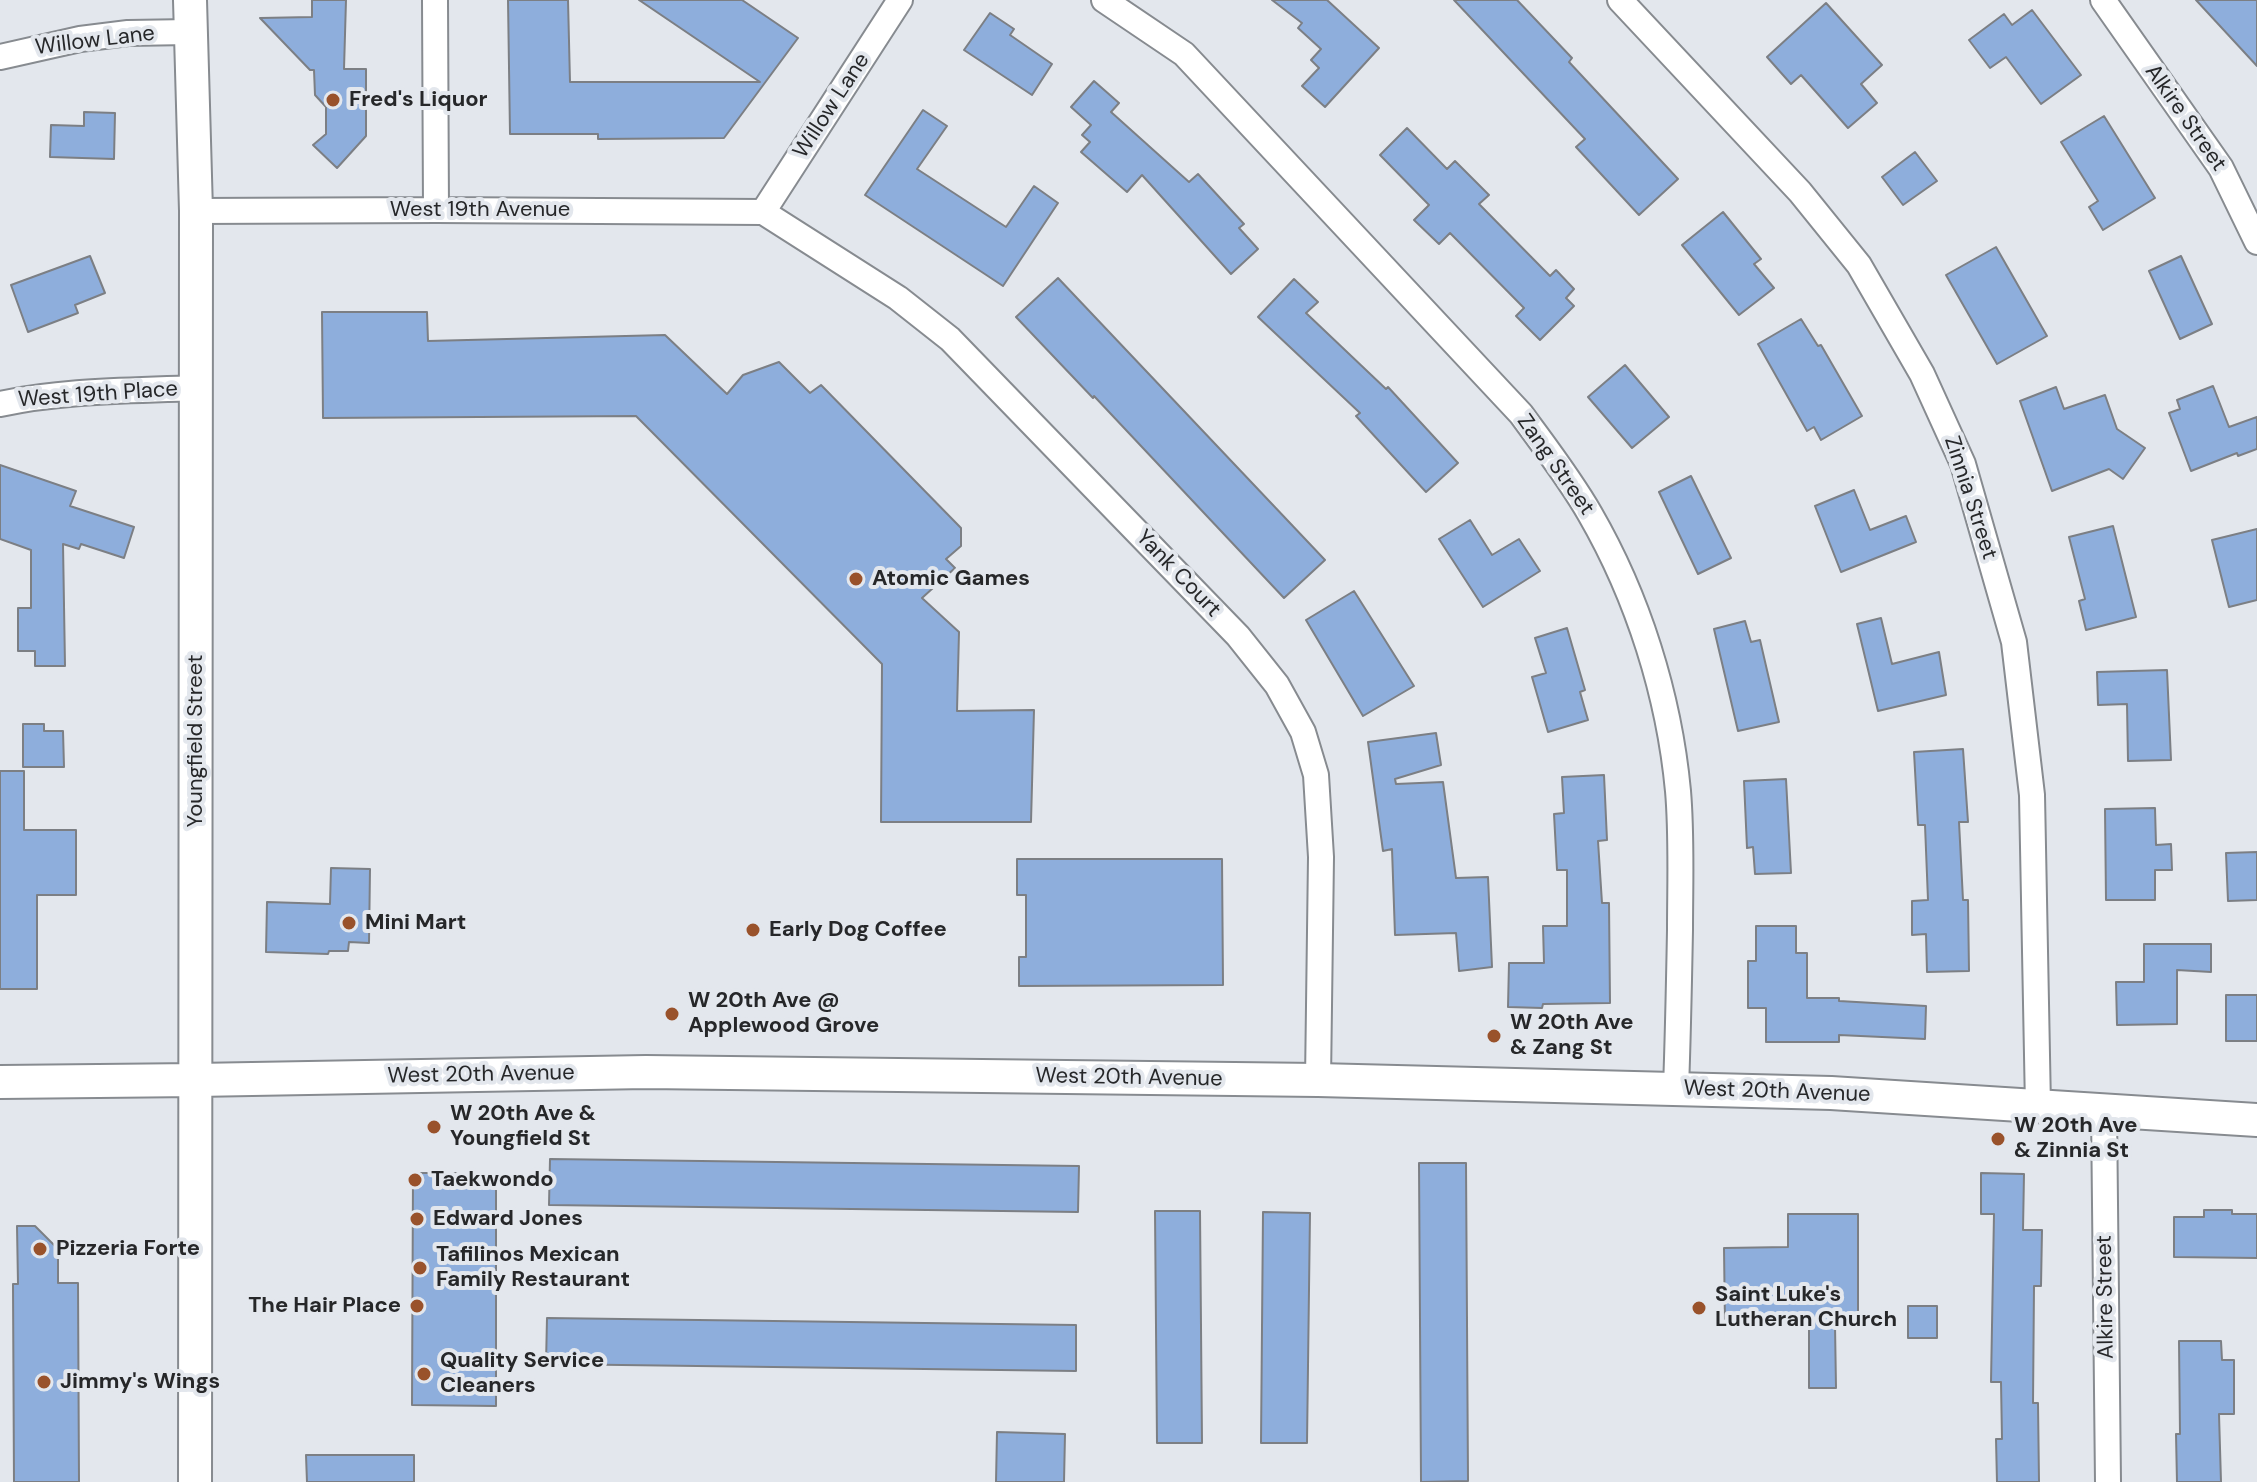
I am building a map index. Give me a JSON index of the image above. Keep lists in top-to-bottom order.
{
  "streets": {
    "street": [
      "Willow Lane",
      "Alkire Street",
      "West 19th Avenue",
      "West 19th Place",
      "Zang Street",
      "Zinnia Street",
      "Yank Court",
      "Youngfield Street",
      "West 20th Avenue"
    ]
  },
  "crossings": [
    ["Willow Lane", "West 19th Avenue"],
    ["Willow Lane", "Yank Court"],
    ["Willow Lane", "Youngfield Street"],
    ["Alkire Street", "West 20th Avenue"],
    ["West 19th Avenue", "Yank Court"],
    ["West 19th Avenue", "Youngfield Street"],
    ["West 19th Place", "Youngfield Street"],
    ["Zang Street", "West 20th Avenue"],
    ["Zinnia Street", "West 20th Avenue"],
    ["Yank Court", "West 20th Avenue"],
    ["Youngfield Street", "West 20th Avenue"]
  ],
  "places": [
    "Fred's Liquor",
    "Atomic Games",
    "Mini Mart",
    "Early Dog Coffee",
    "W 20th Ave @ Applewood Grove",
    "W 20th Ave & Zang St",
    "W 20th Ave & Youngfield St",
    "W 20th Ave & Zinnia St",
    "Taekwondo",
    "Edward Jones",
    "Pizzeria Forte",
    "Tafilinos Mexican Family Restaurant",
    "The Hair Place",
    "Saint Luke's Lutheran Church",
    "Quality Service Cleaners",
    "Jimmy's Wings"
  ]
}
